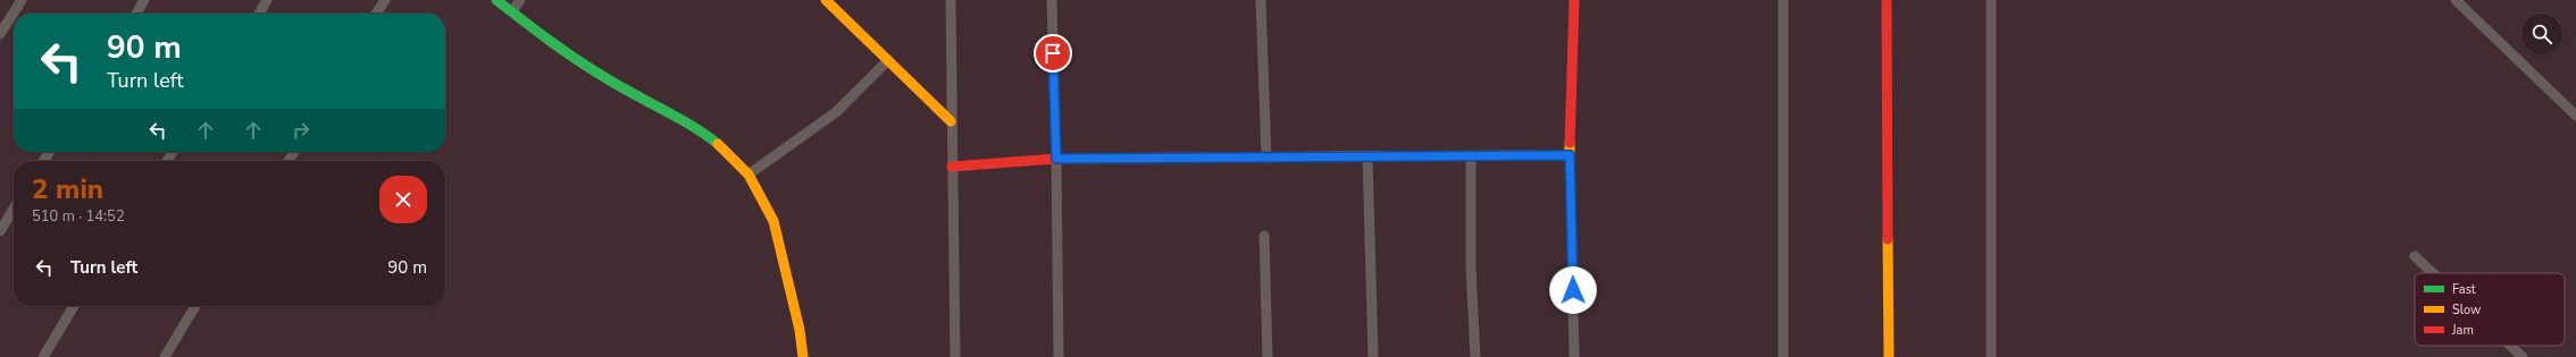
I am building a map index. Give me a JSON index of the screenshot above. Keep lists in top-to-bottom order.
{
  "legend": ["Fast", "Slow", "Jam"],
  "page": {
    "turn": ["90 m", "Turn left"],
    "heading": ["2 min", "510 m · 14:52"],
    "list": [
      {
        "name": "Turn left",
        "value": "90 m"
      }
    ]
  }
}
